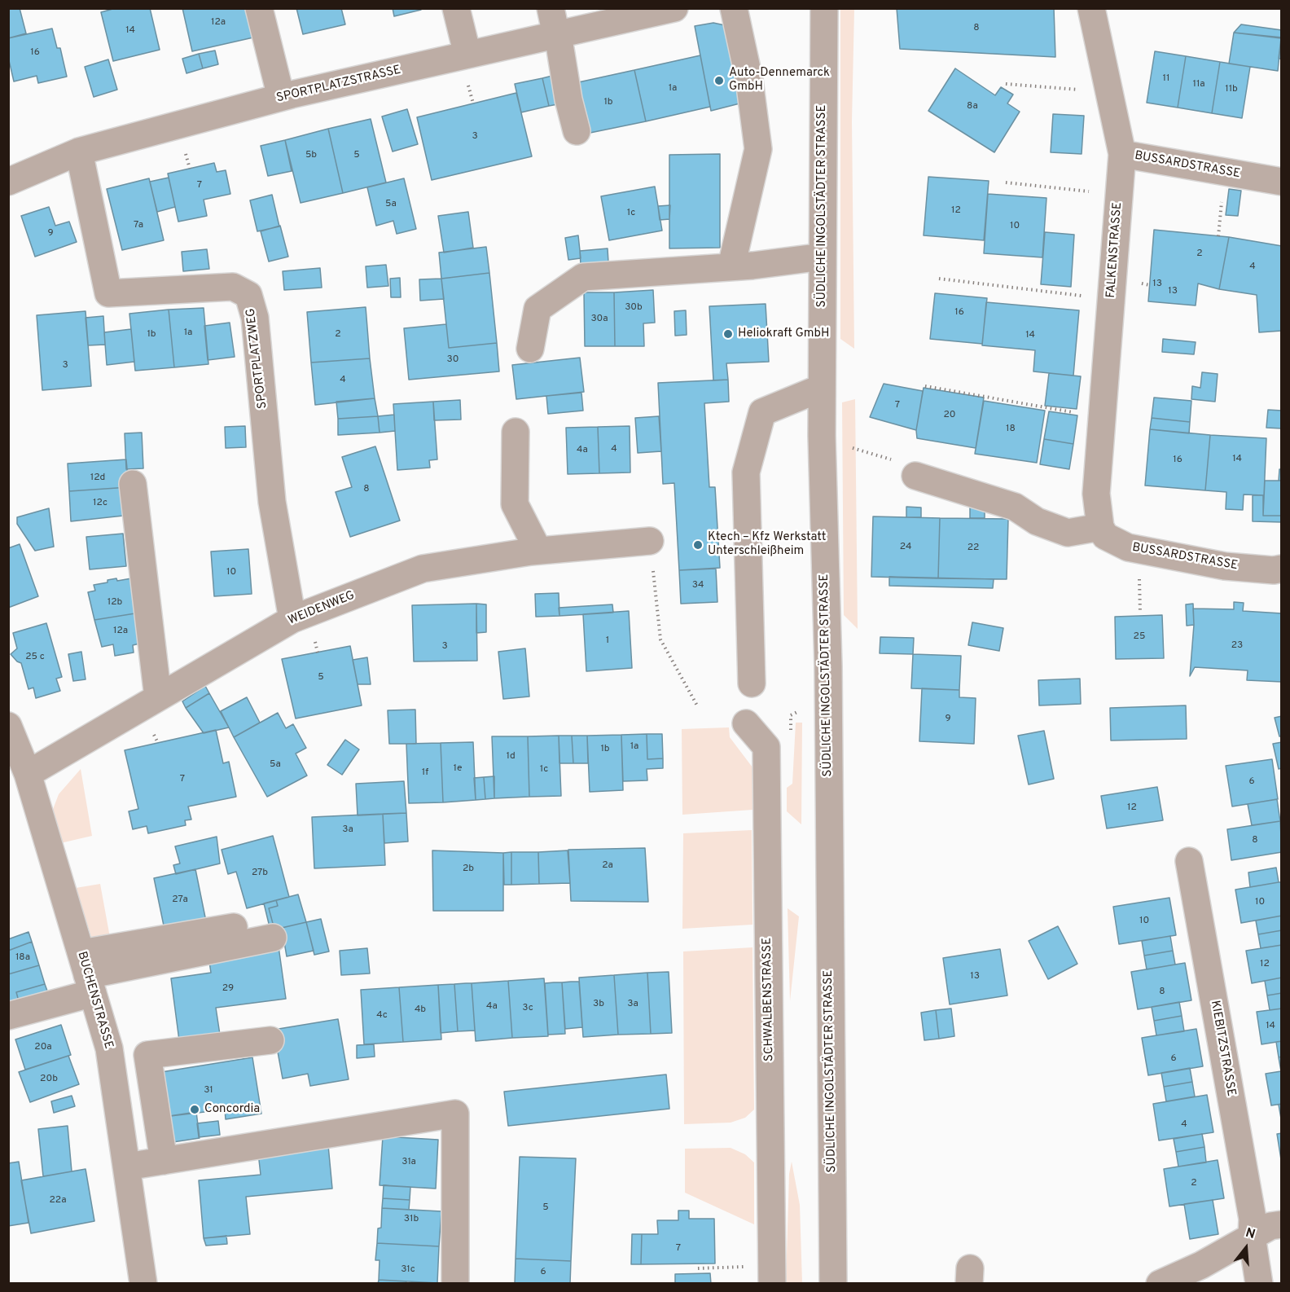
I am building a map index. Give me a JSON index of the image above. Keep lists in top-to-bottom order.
{
  "streets": {
    "street": [
      "SPORTPLATZSTRASSE",
      "BUSSARDSTRASSE",
      "SÜDLICHE INGOLSTÄDTER STRASSE",
      "FALKENSTRASSE",
      "SPORTPLATZWEG",
      "WEIDENWEG",
      "SCHWALBENSTRASSE",
      "BUCHENSTRASSE",
      "KIEBITZSTRASSE"
    ]
  },
  "crossings": [
    ["SPORTPLATZSTRASSE", "SPORTPLATZWEG"],
    ["BUSSARDSTRASSE", "FALKENSTRASSE"],
    ["SPORTPLATZWEG", "WEIDENWEG"],
    ["WEIDENWEG", "BUCHENSTRASSE"]
  ],
  "places": [
    "Auto-Dennemarck GmbH",
    "Heliokraft GmbH",
    "Ktech – Kfz Werkstatt Unterschleißheim",
    "Concordia"
  ],
  "house_numbers": [
    "12a",
    "8",
    "14",
    "16",
    "11",
    "11a",
    "1a",
    "11b",
    "1b",
    "8a",
    "3",
    "5b",
    "5",
    "7",
    "5a",
    "12",
    "1c",
    "7a",
    "10",
    "9",
    "2",
    "4",
    "13",
    "13",
    "30b",
    "16",
    "30a",
    "1a",
    "1b",
    "2",
    "14",
    "30",
    "3",
    "4",
    "7",
    "20",
    "18",
    "4",
    "4a",
    "14",
    "16",
    "12d",
    "8",
    "12c",
    "24",
    "22",
    "10",
    "34",
    "12b",
    "12a",
    "25",
    "1",
    "23",
    "3",
    "25 c",
    "5",
    "9",
    "1a",
    "1b",
    "1d",
    "5a",
    "1e",
    "1c",
    "1f",
    "7",
    "6",
    "12",
    "3a",
    "8",
    "2a",
    "2b",
    "27b",
    "27a",
    "10",
    "10",
    "18a",
    "12",
    "13",
    "29",
    "8",
    "3b",
    "3a",
    "4a",
    "3c",
    "4b",
    "4c",
    "14",
    "20a",
    "6",
    "20b",
    "31",
    "4",
    "31a",
    "2",
    "22a",
    "5",
    "31b",
    "7",
    "31c",
    "6"
  ],
  "north": "top"
}
